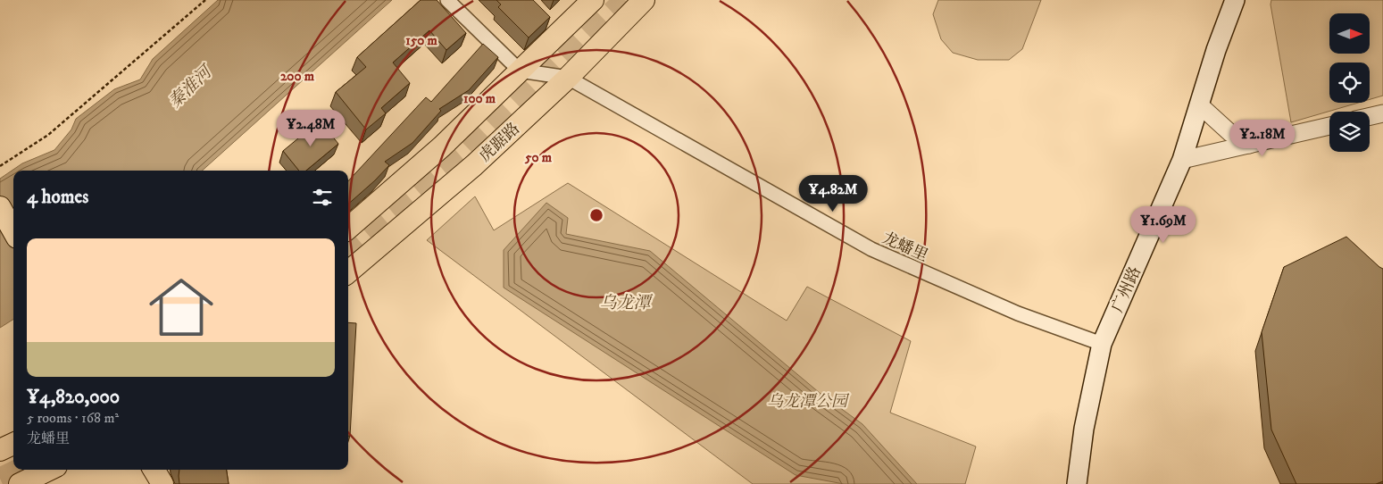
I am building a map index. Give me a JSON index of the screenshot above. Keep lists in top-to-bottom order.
{
  "streets": {
    "main road": ["虎踞路", "广州路"],
    "street": ["龙蟠里"]
  },
  "crossings": [
    ["虎踞路", "龙蟠里"],
    ["龙蟠里", "广州路"]
  ],
  "water": ["秦淮河", "乌龙潭"],
  "parks": ["乌龙潭公园"],
  "north": "right",
  "page": {
    "price": [
      "¥2.48M",
      "¥2.18M",
      "¥4.82M",
      "¥1.69M"
    ],
    "heading": "4 homes",
    "list": [
      {
        "name": "¥4,820,000",
        "note": "5 rooms · 168 m² · 龙蟠里"
      }
    ]
  },
  "rings": [
    "150 m",
    "200 m",
    "100 m",
    "50 m"
  ]
}
